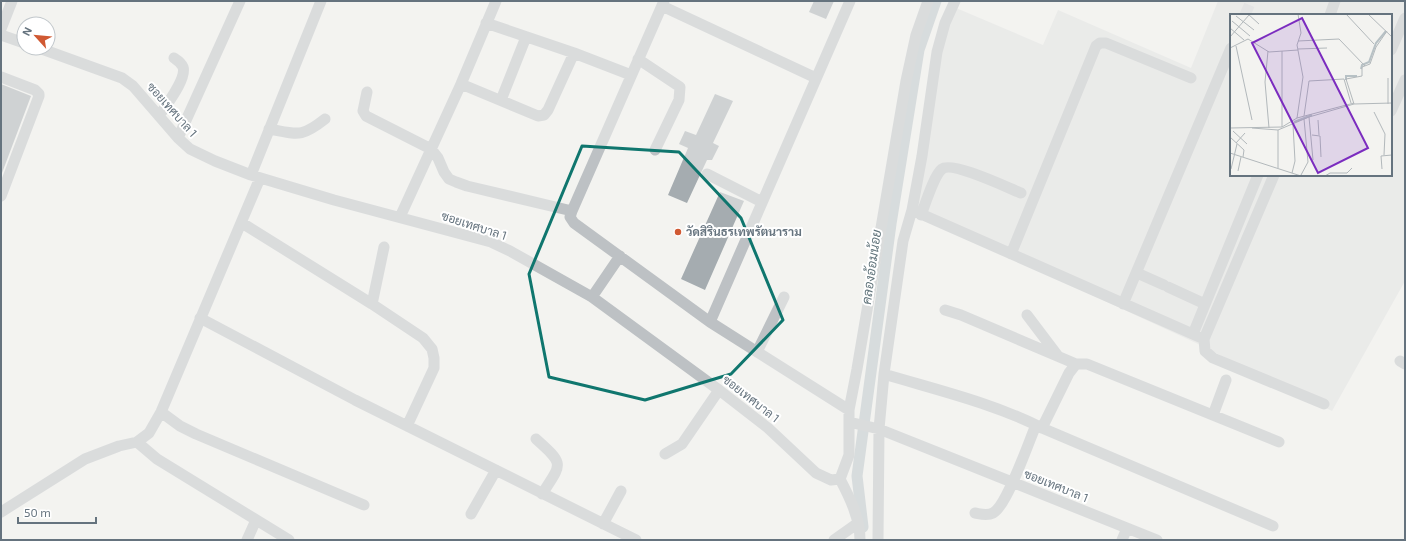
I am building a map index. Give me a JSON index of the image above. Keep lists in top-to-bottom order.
{
  "streets": {
    "street": ["ซอยเทศบาล 1"]
  },
  "water": ["คลองอ้อมน้อย"],
  "places": ["วัดสิรินธรเทพรัตนาราม"],
  "scale_bar": "50 m",
  "north": "top left"
}
